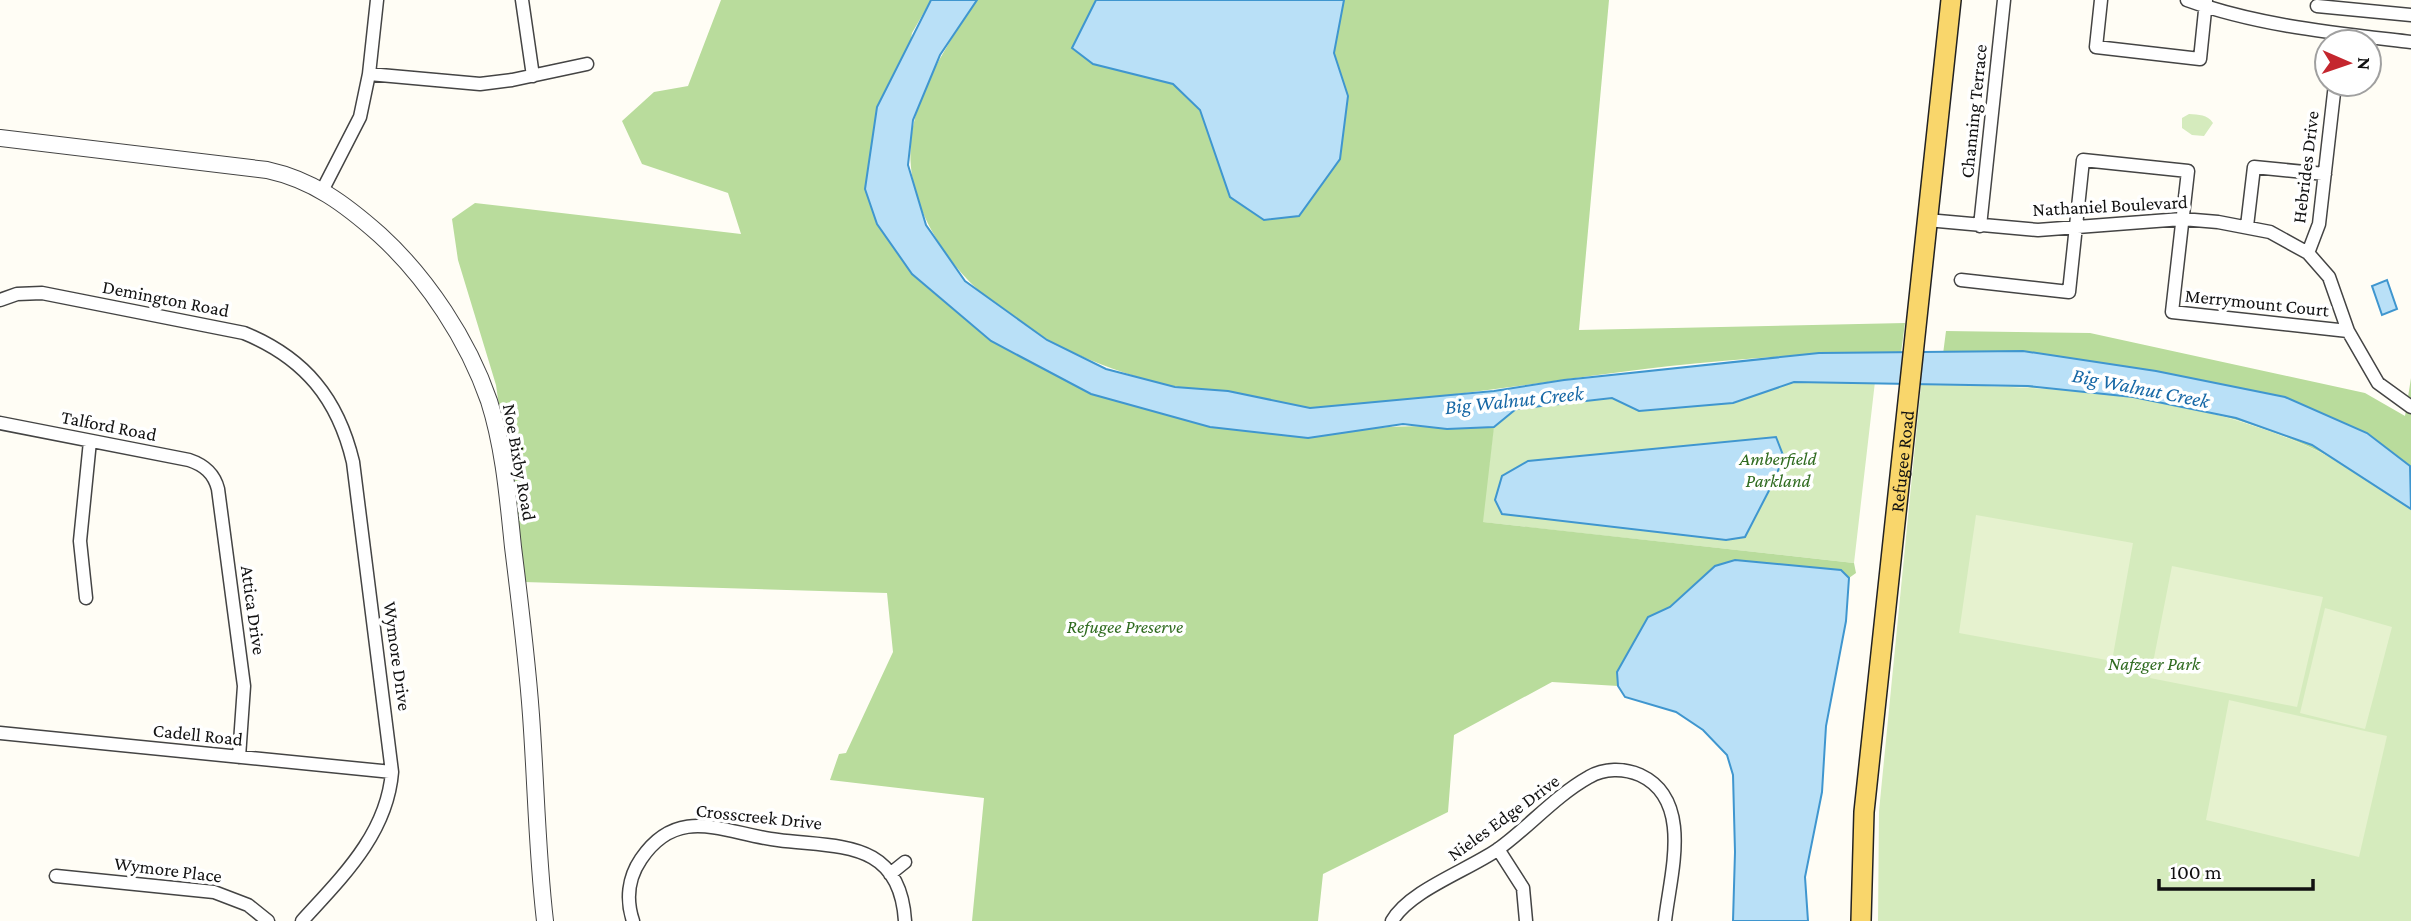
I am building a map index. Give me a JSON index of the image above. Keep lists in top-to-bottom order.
{
  "streets": {
    "main road": ["Refugee Road"],
    "street": [
      "Channing Terrace",
      "Hebrides Drive",
      "Nathaniel Boulevard",
      "Demington Road",
      "Merrymount Court",
      "Talford Road",
      "Noe Bixby Road",
      "Attica Drive",
      "Wymore Drive",
      "Cadell Road",
      "Crosscreek Drive",
      "Nieles Edge Drive",
      "Wymore Place"
    ]
  },
  "crossings": [
    ["Channing Terrace", "Nathaniel Boulevard"],
    ["Hebrides Drive", "Nathaniel Boulevard"],
    ["Nathaniel Boulevard", "Merrymount Court"],
    ["Nathaniel Boulevard", "Refugee Road"],
    ["Demington Road", "Wymore Drive"],
    ["Talford Road", "Attica Drive"],
    ["Attica Drive", "Cadell Road"],
    ["Wymore Drive", "Cadell Road"]
  ],
  "water": ["Big Walnut Creek"],
  "parks": ["Amberfield Parkland", "Refugee Preserve", "Nafzger Park"],
  "scale_bar": "100 m",
  "north": "right"
}
